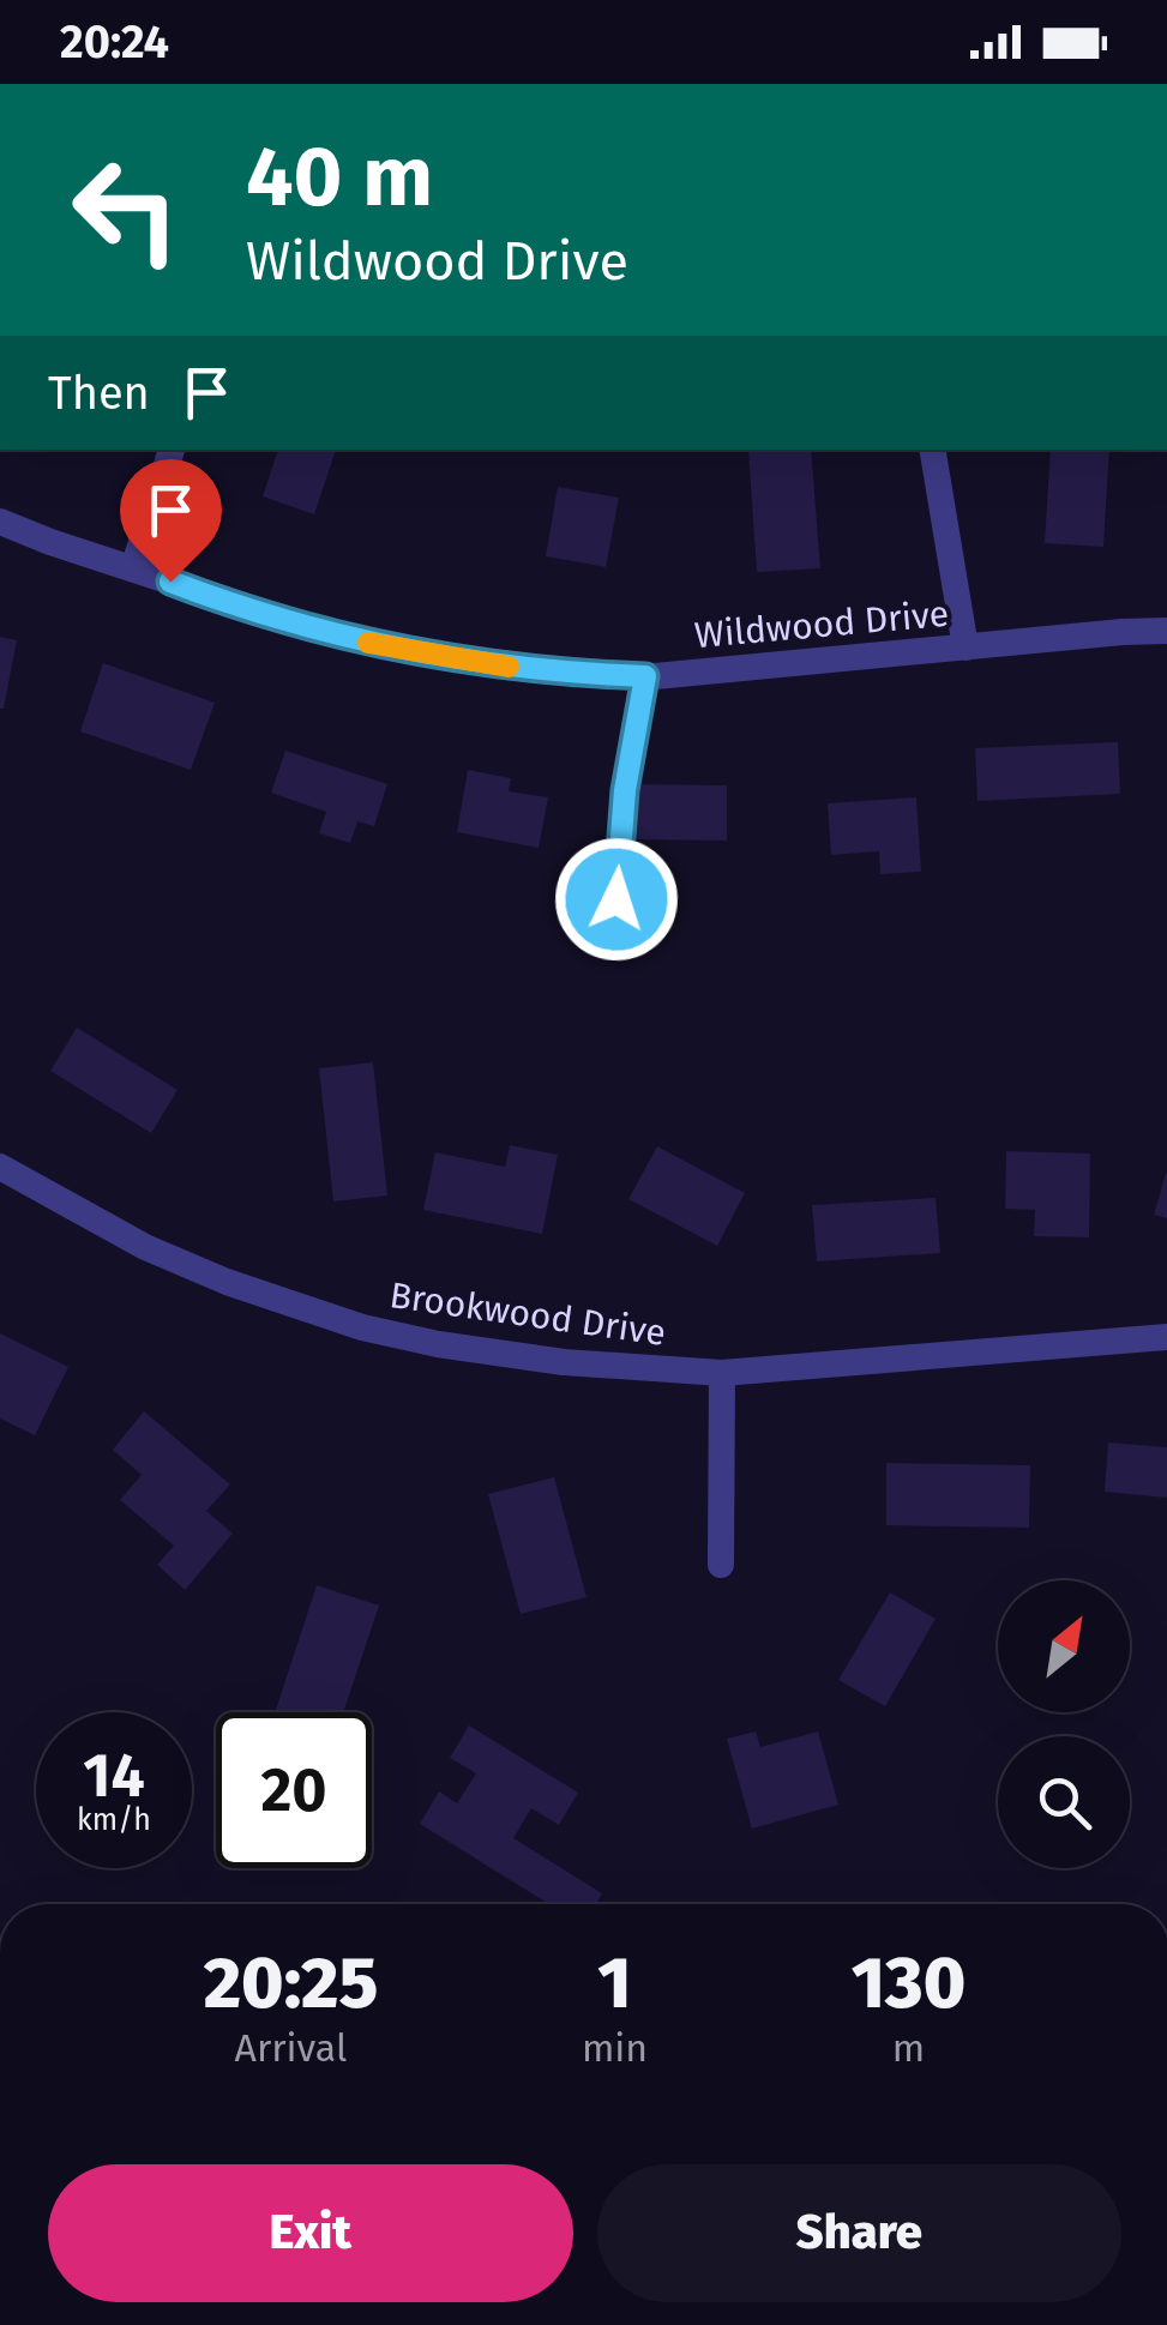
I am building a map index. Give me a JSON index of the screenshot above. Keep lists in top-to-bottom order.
{
  "streets": {
    "street": ["Wildwood Drive", "Brookwood Drive"]
  },
  "north": "top right",
  "page": {
    "status": "20:24",
    "turn": ["40 m", "Wildwood Drive"],
    "then": "Then",
    "speed": "14 km/h",
    "limit": "20",
    "eta": [
      "20:25",
      "Arrival",
      "1",
      "min",
      "130",
      "m"
    ],
    "buttons": ["Exit", "Share"]
  }
}
